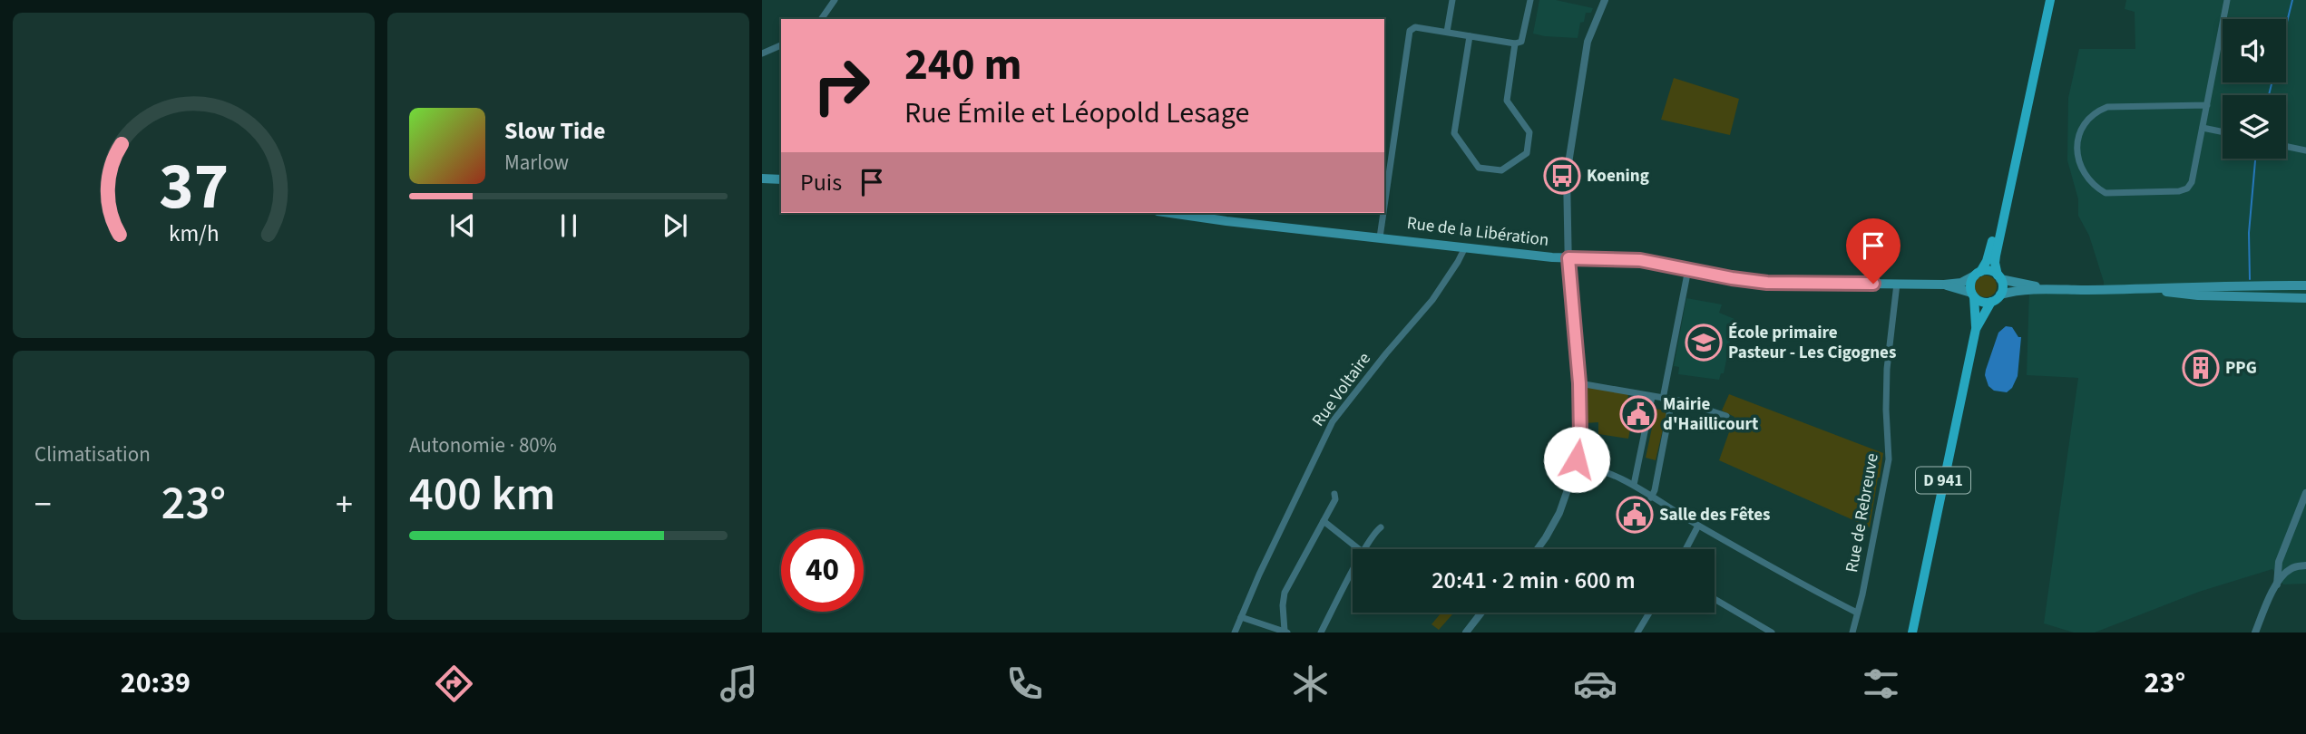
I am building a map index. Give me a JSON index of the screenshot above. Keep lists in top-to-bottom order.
{
  "streets": {
    "main road": ["Rue de la Libération", "D 941"],
    "street": ["Rue Voltaire", "Rue de Rebreuve"]
  },
  "crossings": [
    ["Rue de la Libération", "Rue Voltaire"],
    ["Rue de la Libération", "Rue de Rebreuve"]
  ],
  "places": {
    "bus stop": ["Koening"],
    "school or university": ["École primaire Pasteur - Les Cigognes"],
    "building": ["PPG"],
    "public building": ["Mairie d'Haillicourt", "Salle des Fêtes"]
  },
  "page": {
    "turn": ["240 m", "Rue Émile et Léopold Lesage"],
    "song": ["Slow Tide", "Marlow"],
    "then": "Puis",
    "tile": [
      "Climatisation",
      ["Autonomie · 80%", "400 km"]
    ],
    "heat": ["−", "23°", "+"],
    "limit": "40",
    "trip": "20:41 · 2 min · 600 m",
    "tabs": ["20:39", "23°"],
    "gauge": ["37", "km/h"]
  }
}
